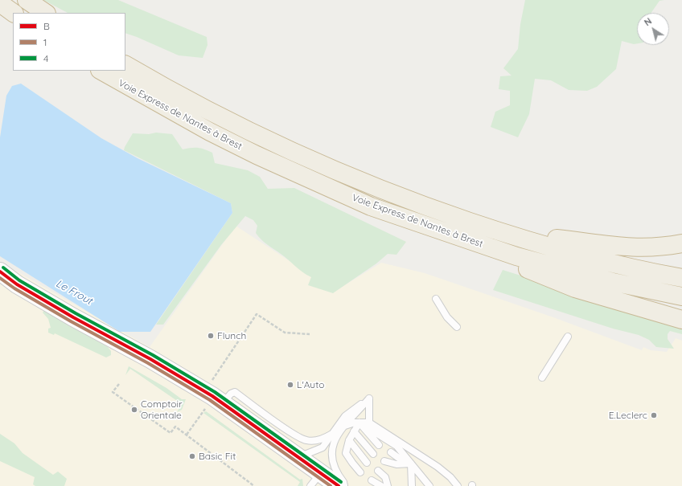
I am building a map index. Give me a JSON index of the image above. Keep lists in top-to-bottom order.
{
  "streets": {
    "highway": ["Voie Express de Nantes à Brest"]
  },
  "water": ["Le Frout"],
  "places": [
    "Flunch",
    "L'Auto",
    "Comptoir Orientale",
    "E.Leclerc",
    "Basic Fit"
  ],
  "lines": ["transit line 4", "transit line B", "transit line 1"],
  "legend": ["B", "1", "4"],
  "north": "top left"
}
